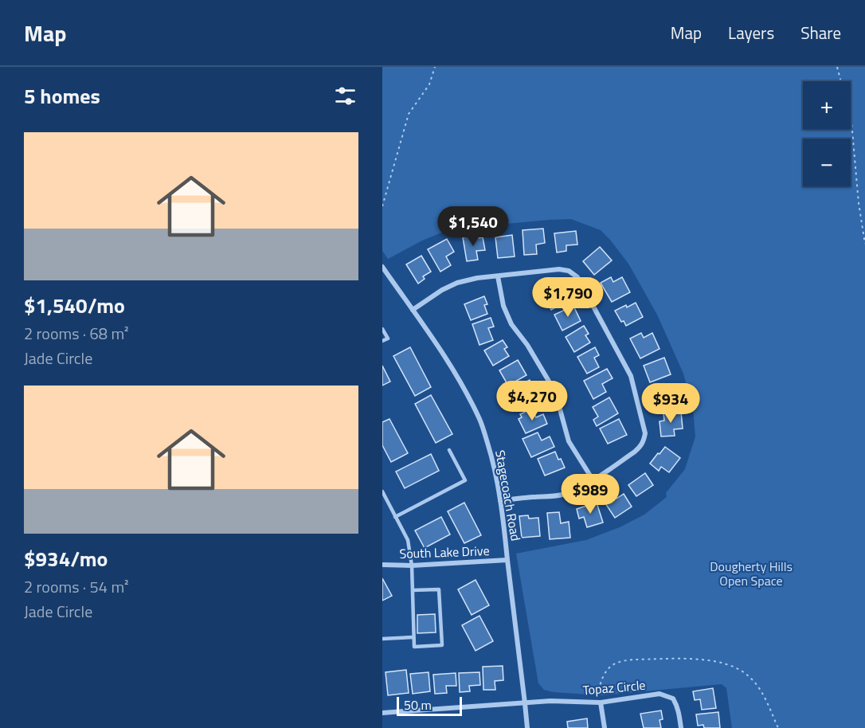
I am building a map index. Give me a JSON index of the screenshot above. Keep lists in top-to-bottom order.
{
  "streets": {
    "street": ["Stagecoach Road", "South Lake Drive", "Topaz Circle"]
  },
  "crossings": [
    ["Stagecoach Road", "South Lake Drive"],
    ["Stagecoach Road", "Topaz Circle"]
  ],
  "parks": ["Dougherty Hills Open Space"],
  "scale_bar": "50 m",
  "page": {
    "header": "Map",
    "nav": ["Map", "Layers", "Share"],
    "heading": "5 homes",
    "map_buttons": ["+", "−"],
    "list": [
      {
        "name": "$1,540/mo",
        "note": "2 rooms · 68 m² · Jade Circle"
      },
      {
        "name": "$934/mo",
        "note": "2 rooms · 54 m² · Jade Circle"
      }
    ],
    "price": [
      "$1,540",
      "$1,790",
      "$4,270",
      "$934",
      "$989"
    ],
    "scale": "50 m"
  }
}
